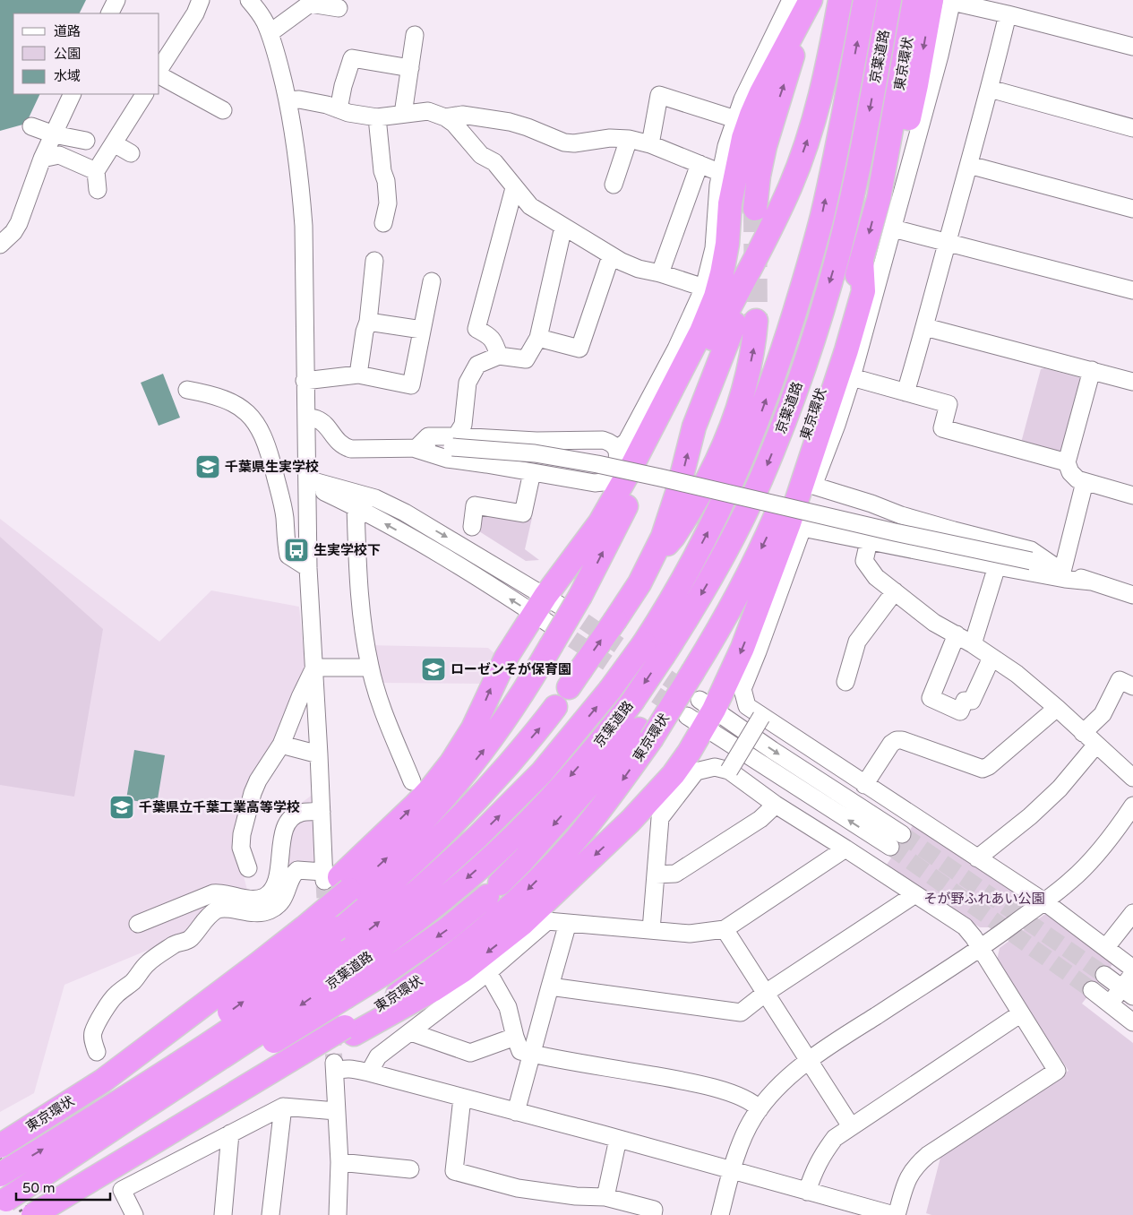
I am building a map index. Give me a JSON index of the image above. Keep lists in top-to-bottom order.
{
  "streets": {
    "highway": ["京葉道路", "東京環状"]
  },
  "parks": ["そが野ふれあい公園"],
  "places": {
    "school or university": ["千葉県生実学校", "ローゼンそが保育園", "千葉県立千葉工業高等学校"],
    "bus stop": ["生実学校下"]
  },
  "legend": ["道路", "公園", "水域"],
  "scale_bar": "50 m"
}
